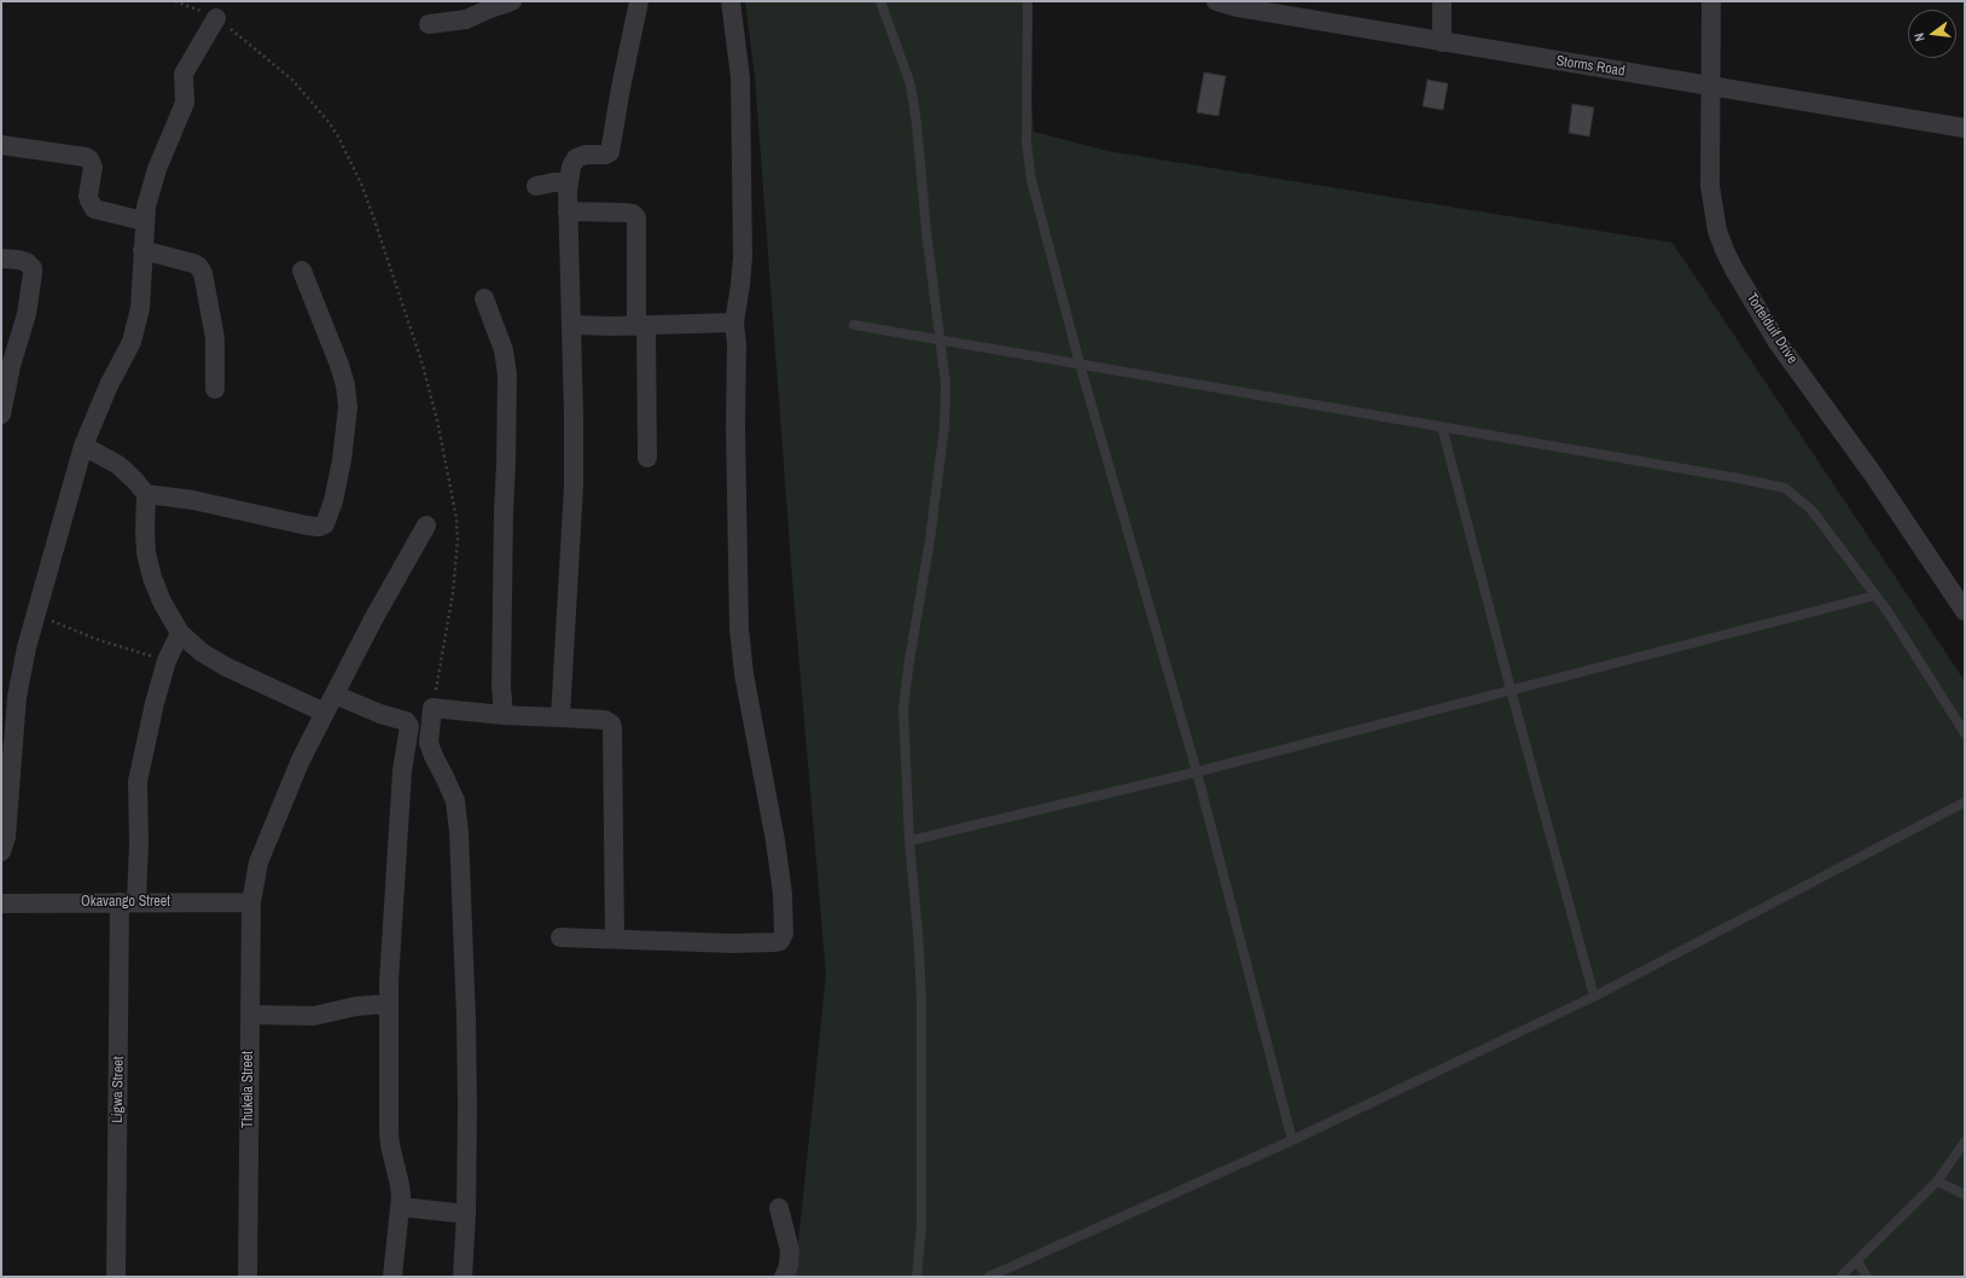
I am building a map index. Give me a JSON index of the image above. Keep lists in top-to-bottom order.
{
  "streets": {
    "street": [
      "Storms Road",
      "Tortelduif Drive",
      "Okavango Street",
      "Ligwa Street",
      "Thukela Street"
    ]
  },
  "crossings": [
    ["Storms Road", "Tortelduif Drive"],
    ["Okavango Street", "Ligwa Street"],
    ["Okavango Street", "Thukela Street"]
  ],
  "north": "left"
}
